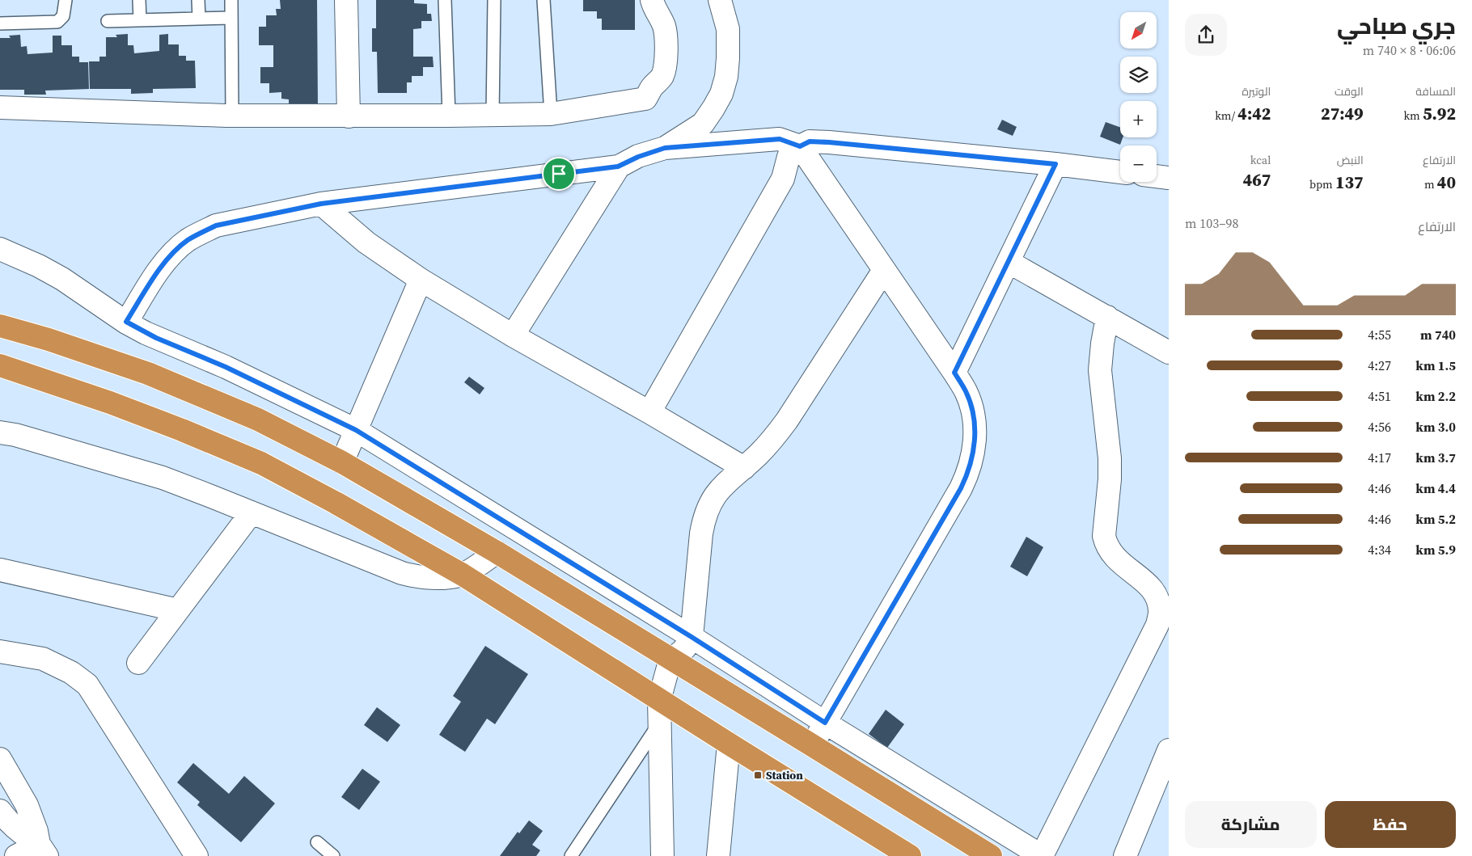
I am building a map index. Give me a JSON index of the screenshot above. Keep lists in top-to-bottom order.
{
  "places": {
    "transit": ["Station"]
  },
  "north": "bottom left",
  "page": {
    "heading": ["جري صباحي", "06:06 · 8 × 740 m"],
    "map_buttons": ["+", "−"],
    "stats": [
      ["المسافة", "5.92 km"],
      ["الوقت", "27:49"],
      ["الوتيرة", "4:42 /km"],
      ["الارتفاع", "40 m"],
      ["النبض", "137 bpm"],
      ["kcal", "467"]
    ],
    "chart": ["الارتفاع", "98–103 m"],
    "list": [
      {
        "name": "740 m",
        "note": "4:55"
      },
      {
        "name": "1.5 km",
        "note": "4:27"
      },
      {
        "name": "2.2 km",
        "note": "4:51"
      },
      {
        "name": "3.0 km",
        "note": "4:56"
      },
      {
        "name": "3.7 km",
        "note": "4:17"
      },
      {
        "name": "4.4 km",
        "note": "4:46"
      },
      {
        "name": "5.2 km",
        "note": "4:46"
      },
      {
        "name": "5.9 km",
        "note": "4:34"
      }
    ],
    "buttons": ["حفظ", "مشاركة"]
  }
}
